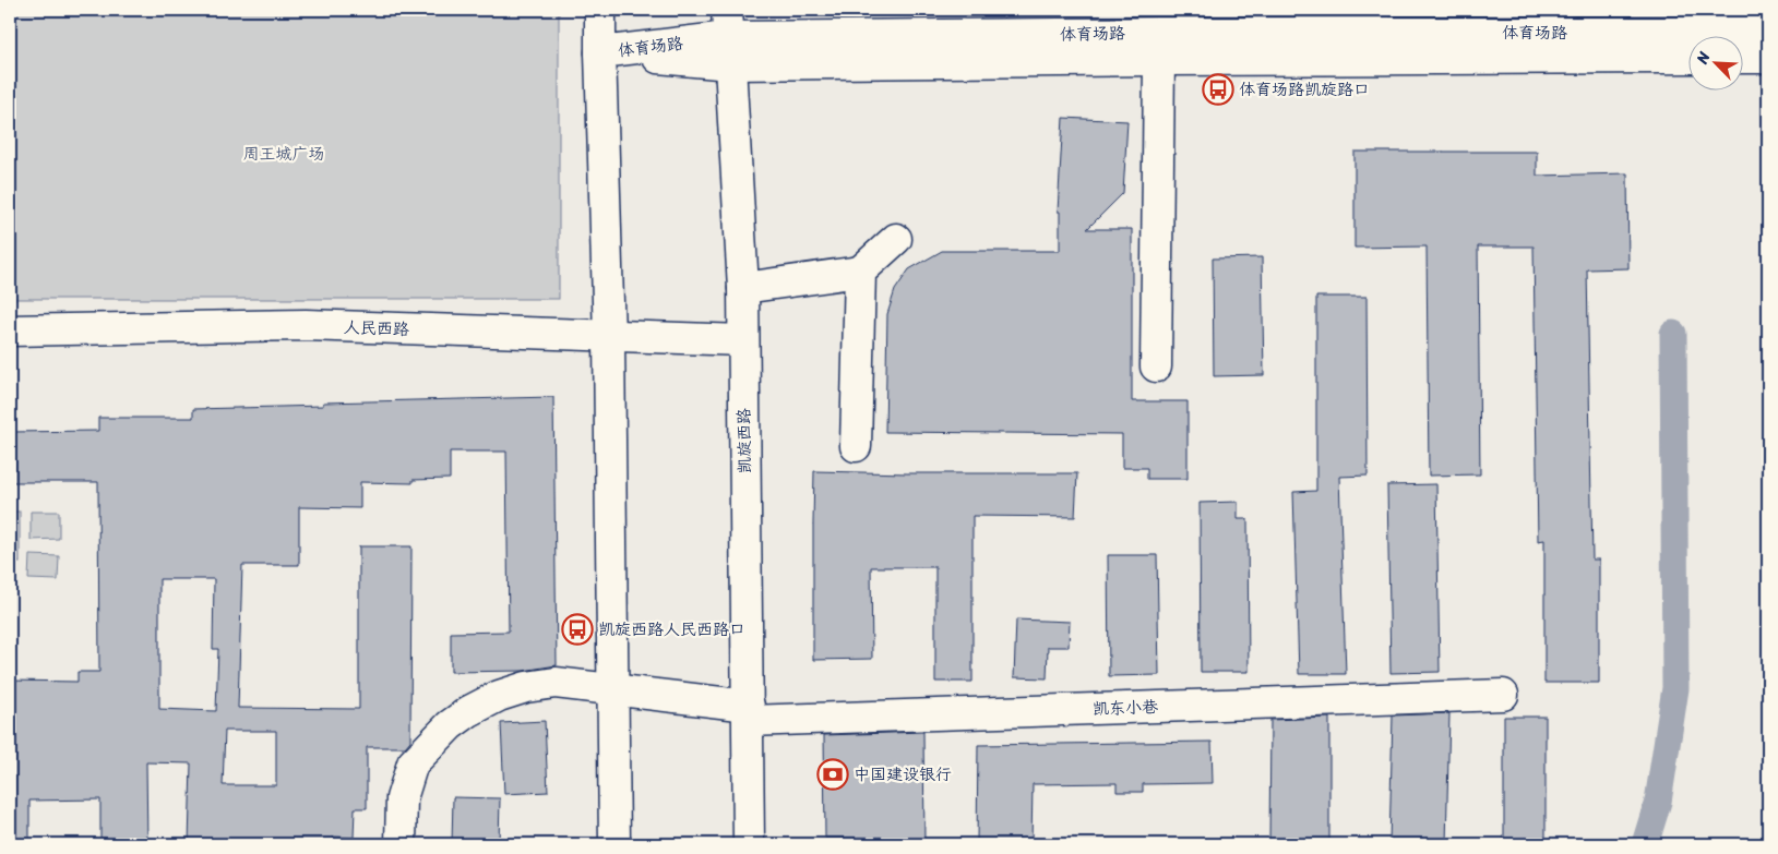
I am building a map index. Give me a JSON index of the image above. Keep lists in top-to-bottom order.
{
  "streets": {
    "main road": [
      "体育场路",
      "人民西路",
      "凯旋西路",
      "凯东小巷"
    ]
  },
  "crossings": [
    ["体育场路", "凯旋西路"],
    ["人民西路", "凯旋西路"],
    ["凯旋西路", "凯东小巷"]
  ],
  "parks": ["周王城广场"],
  "places": {
    "bus stop": ["体育场路凯旋路口", "凯旋西路人民西路口"],
    "bank": ["中国建设银行"]
  },
  "north": "top left"
}
